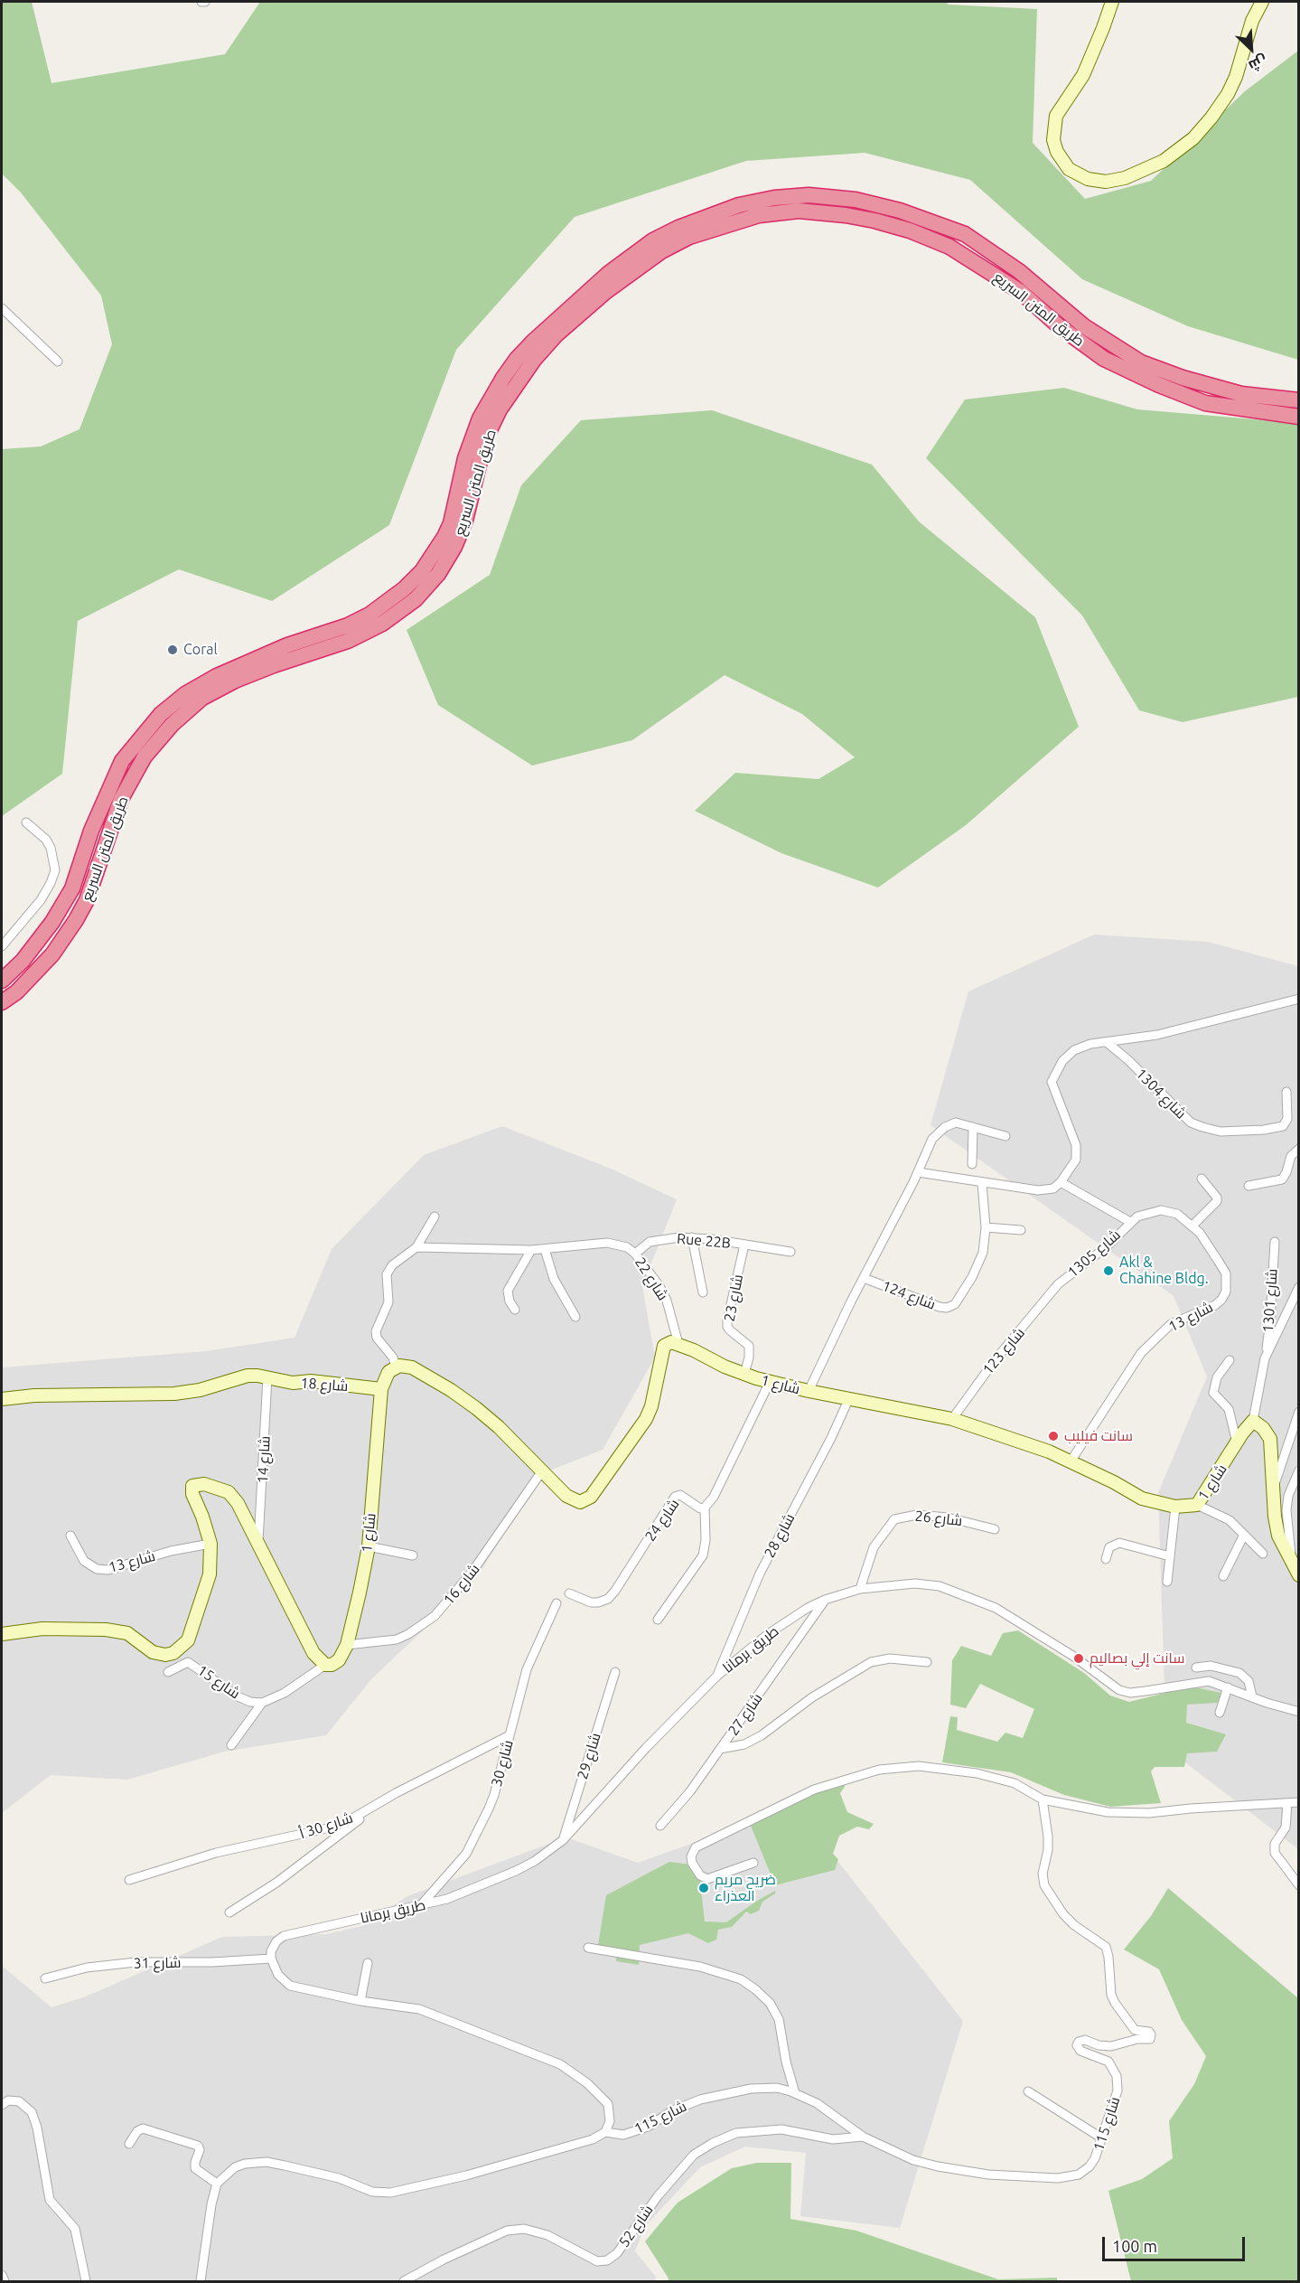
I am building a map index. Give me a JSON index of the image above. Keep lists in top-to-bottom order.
{
  "streets": {
    "highway": ["طريق المتن السريع"],
    "street": [
      "شارع 1304",
      "Rue 22B",
      "شارع 1305",
      "شارع 22",
      "شارع 124",
      "شارع 23",
      "شارع 1301",
      "شارع 13",
      "شارع 123",
      "شارع 18",
      "شارع 1",
      "شارع 14",
      "شارع 26",
      "شارع 24",
      "شارع 28",
      "شارع 16",
      "طريق برمانا",
      "شارع 15",
      "شارع 27",
      "شارع 29",
      "شارع 30",
      "شارع 30 أ",
      "شارع 31",
      "شارع 115",
      "شارع 52"
    ]
  },
  "crossings": [
    ["Rue 22B", "شارع 22"],
    ["Rue 22B", "شارع 23"],
    ["شارع 1305", "شارع 13"],
    ["شارع 1305", "شارع 123"],
    ["شارع 22", "شارع 1"],
    ["شارع 124", "شارع 1"],
    ["شارع 23", "شارع 1"],
    ["شارع 13", "شارع 1"],
    ["شارع 123", "شارع 1"],
    ["شارع 18", "شارع 1"],
    ["شارع 18", "شارع 14"],
    ["شارع 1", "شارع 24"],
    ["شارع 1", "شارع 28"],
    ["شارع 1", "شارع 16"],
    ["شارع 26", "طريق برمانا"],
    ["شارع 28", "طريق برمانا"],
    ["طريق برمانا", "شارع 27"],
    ["طريق برمانا", "شارع 29"],
    ["طريق برمانا", "شارع 30"],
    ["طريق برمانا", "شارع 31"],
    ["شارع 30", "شارع 30 أ"],
    ["شارع 115", "شارع 52"]
  ],
  "places": [
    "Coral",
    "Akl & Chahine Bldg.",
    "سانت فيليب",
    "سانت إلي بصاليم",
    "ضريح مريم العذراء"
  ],
  "scale_bar": "100 m",
  "north": "bottom right"
}
